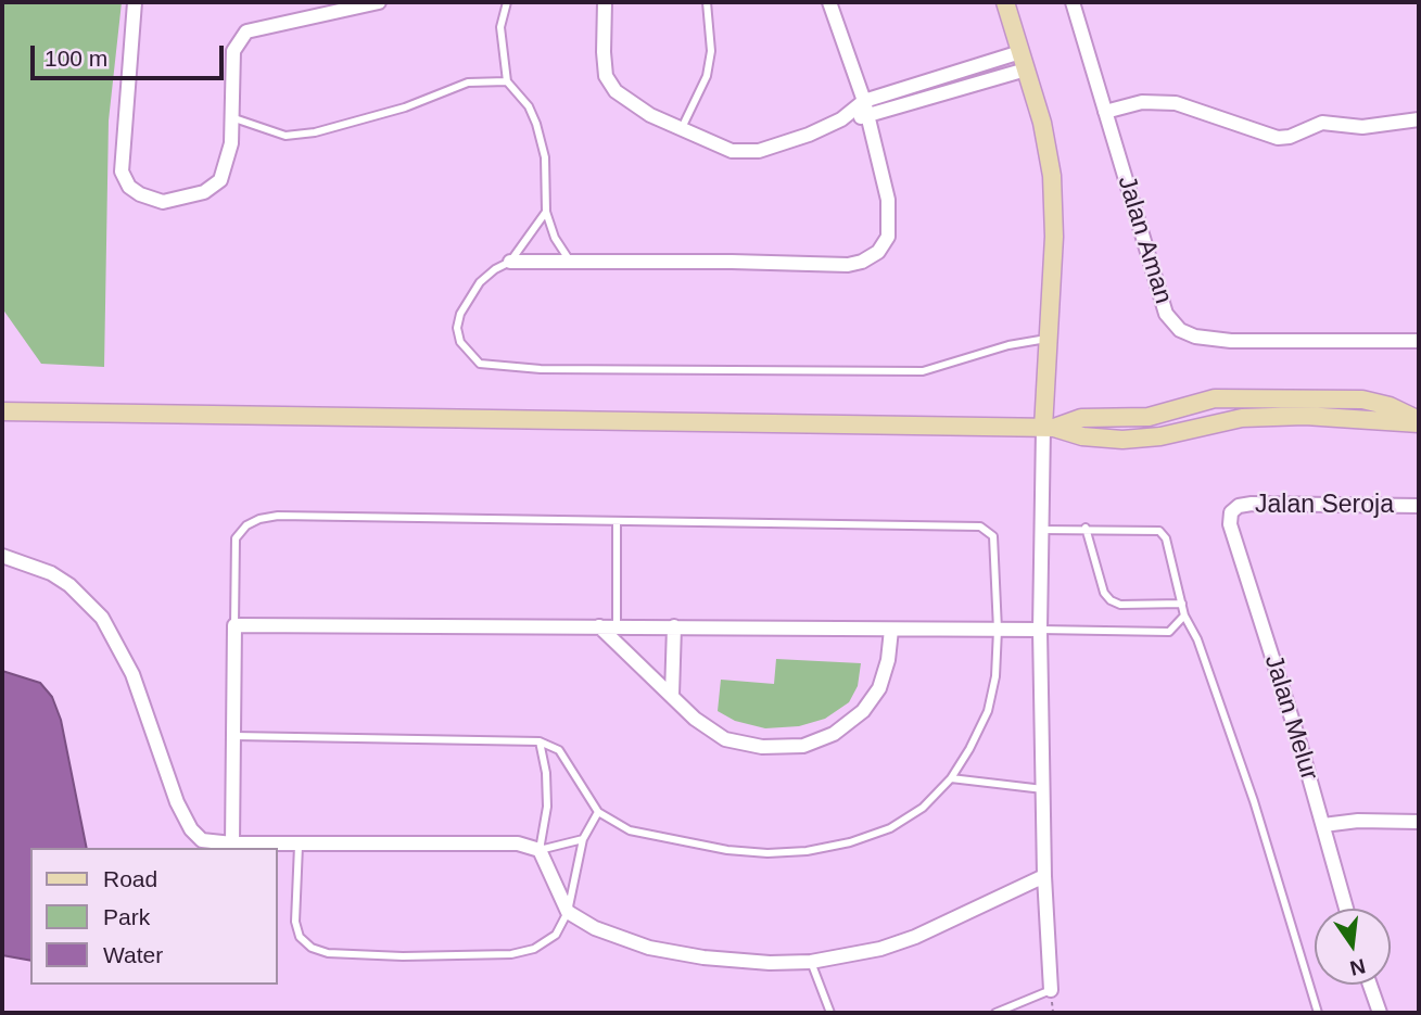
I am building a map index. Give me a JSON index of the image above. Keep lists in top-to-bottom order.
{
  "streets": {
    "street": ["Jalan Aman", "Jalan Seroja", "Jalan Melur"]
  },
  "crossings": [
    ["Jalan Seroja", "Jalan Melur"]
  ],
  "legend": ["Road", "Park", "Water"],
  "scale_bar": "100 m",
  "north": "bottom"
}
